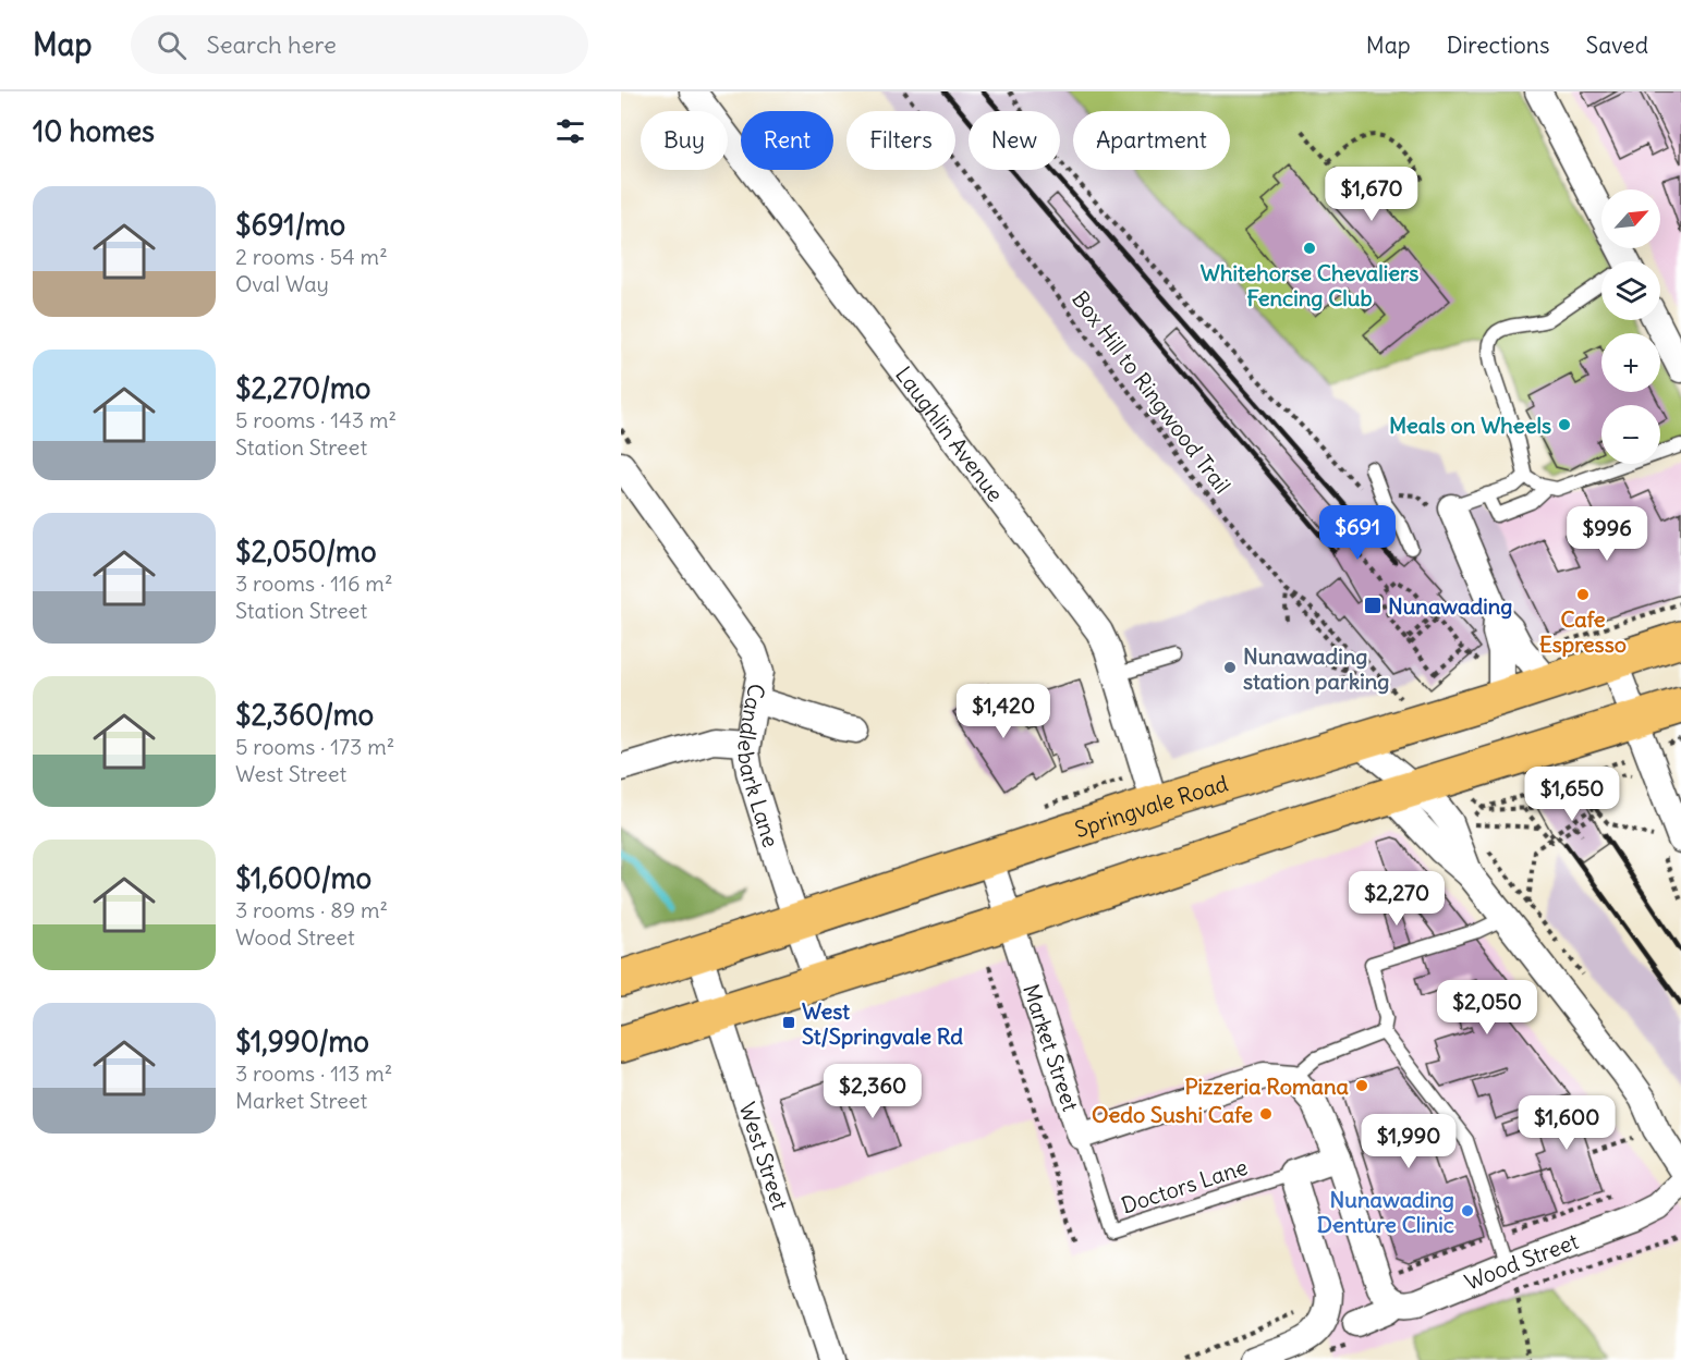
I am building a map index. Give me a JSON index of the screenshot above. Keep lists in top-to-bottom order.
{
  "streets": {
    "highway": ["Springvale Road"],
    "street": [
      "Laughlin Avenue",
      "Candlebark Lane",
      "Market Street",
      "West Street",
      "Wood Street"
    ],
    "lane": ["Doctors Lane"],
    "path": ["Box Hill to Ringwood Trail"]
  },
  "crossings": [
    ["Laughlin Avenue", "Springvale Road"],
    ["Candlebark Lane", "Springvale Road"],
    ["Springvale Road", "Market Street"],
    ["Springvale Road", "West Street"],
    ["Market Street", "Doctors Lane"]
  ],
  "places": {
    "other": [
      "Whitehorse Chevaliers Fencing Club",
      "Meals on Wheels",
      "Cafe Espresso",
      "Nunawading station parking",
      "Pizzeria Romana",
      "Oedo Sushi Cafe",
      "Nunawading Denture Clinic"
    ],
    "transit": ["Nunawading", "West St/Springvale Rd"]
  },
  "north": "top right",
  "page": {
    "header": "Map",
    "search": "Search here",
    "nav": ["Map", "Directions", "Saved"],
    "heading": "10 homes",
    "chip": [
      "Buy",
      "Rent",
      "Filters",
      "New",
      "Apartment"
    ],
    "price": [
      "$1,670",
      "$691",
      "$996",
      "$1,420",
      "$1,650",
      "$2,270",
      "$2,050",
      "$2,360",
      "$1,600",
      "$1,990"
    ],
    "list": [
      {
        "name": "$691/mo",
        "note": "2 rooms · 54 m² · Oval Way"
      },
      {
        "name": "$2,270/mo",
        "note": "5 rooms · 143 m² · Station Street"
      },
      {
        "name": "$2,050/mo",
        "note": "3 rooms · 116 m² · Station Street"
      },
      {
        "name": "$2,360/mo",
        "note": "5 rooms · 173 m² · West Street"
      },
      {
        "name": "$1,600/mo",
        "note": "3 rooms · 89 m² · Wood Street"
      },
      {
        "name": "$1,990/mo",
        "note": "3 rooms · 113 m² · Market Street"
      }
    ],
    "map_buttons": ["+", "−"]
  }
}
